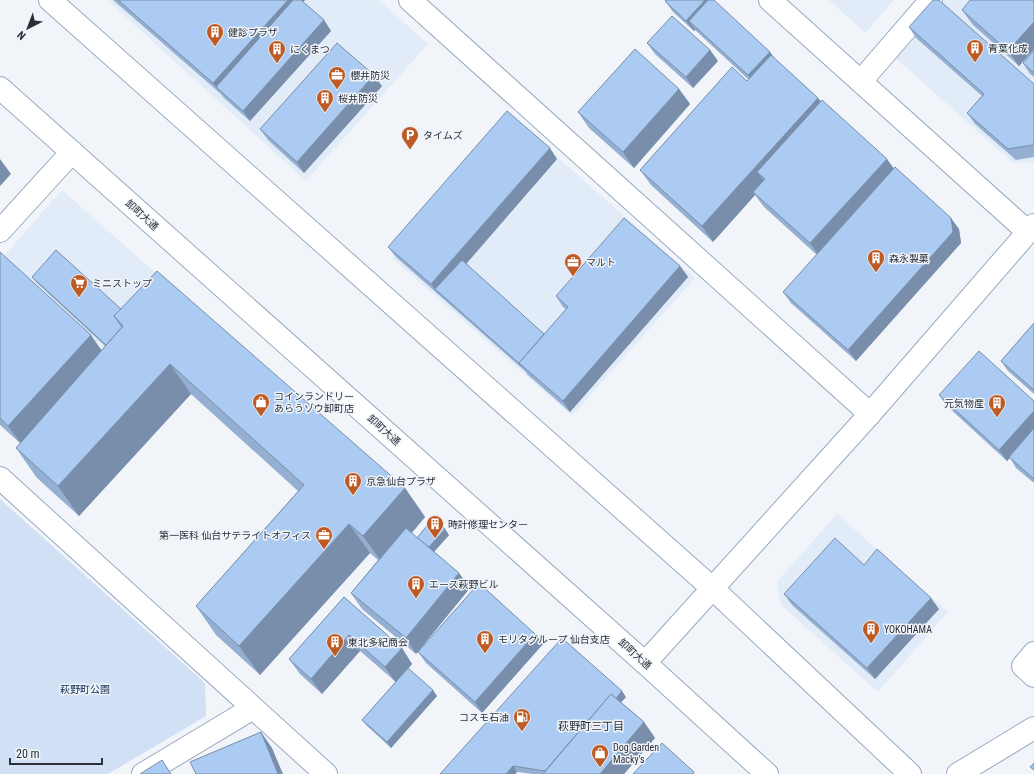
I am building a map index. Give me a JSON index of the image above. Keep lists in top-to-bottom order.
{
  "streets": {
    "street": ["卸町大通"]
  },
  "districts": ["萩野町三丁目"],
  "parks": ["萩野町公園"],
  "places": {
    "building": [
      "健診プラザ",
      "青葉化成",
      "にくまつ",
      "桜井防災",
      "森永製菓",
      "元気物産",
      "京急仙台プラザ",
      "時計修理センター",
      "エース萩野ビル",
      "YOKOHAMA",
      "モリタグループ 仙台支店",
      "東北多紀商会"
    ],
    "office": ["櫻井防災", "マルト", "第一医科 仙台サテライトオフィス"],
    "parking": ["タイムズ"],
    "supermarket": ["ミニストップ"],
    "shop": ["コインランドリー あらうゾウ卸町店", "Dog Garden Macky's"],
    "fuel station": ["コスモ石油"]
  },
  "scale_bar": "20 m",
  "north": "bottom left"
}
